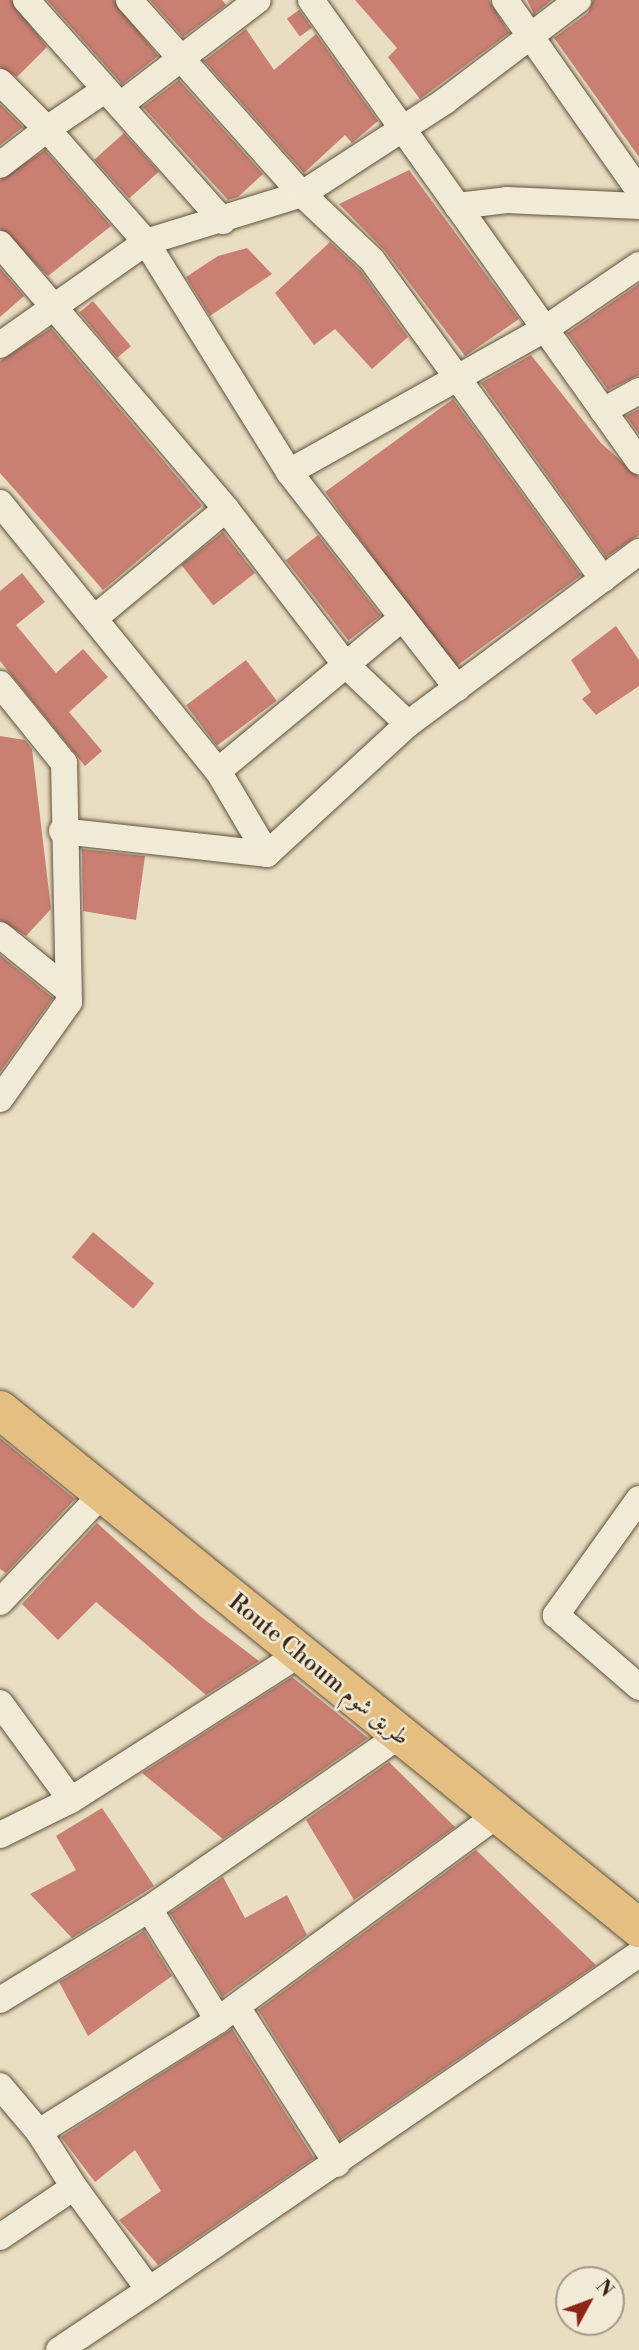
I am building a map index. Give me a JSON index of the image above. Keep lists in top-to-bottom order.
{
  "streets": {
    "highway": ["Route Choum طريق شوم"]
  },
  "north": "top right"
}
